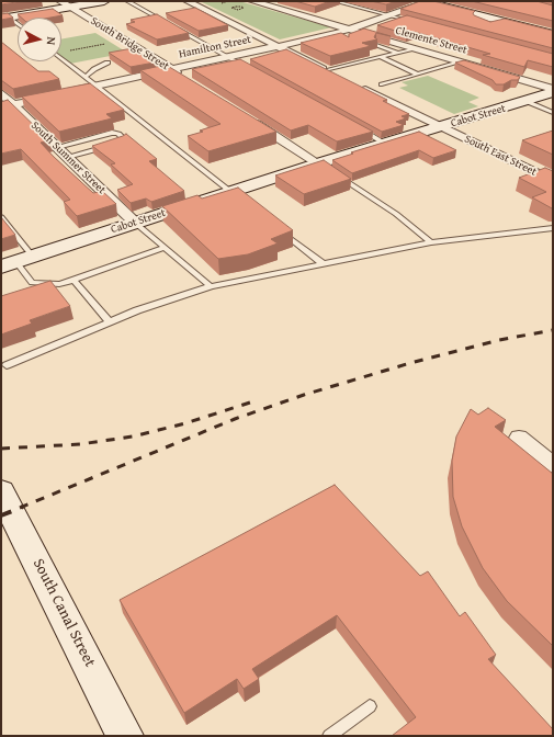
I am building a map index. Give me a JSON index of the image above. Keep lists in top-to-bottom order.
{
  "streets": {
    "main road": ["Cabot Street", "South Canal Street"],
    "street": [
      "Clemente Street",
      "South Bridge Street",
      "Hamilton Street",
      "South East Street",
      "South Summer Street"
    ]
  },
  "crossings": [
    ["Clemente Street", "Hamilton Street"],
    ["South Bridge Street", "Hamilton Street"],
    ["Hamilton Street", "South Summer Street"],
    ["Cabot Street", "South East Street"],
    ["Cabot Street", "South Summer Street"]
  ],
  "north": "right"
}
